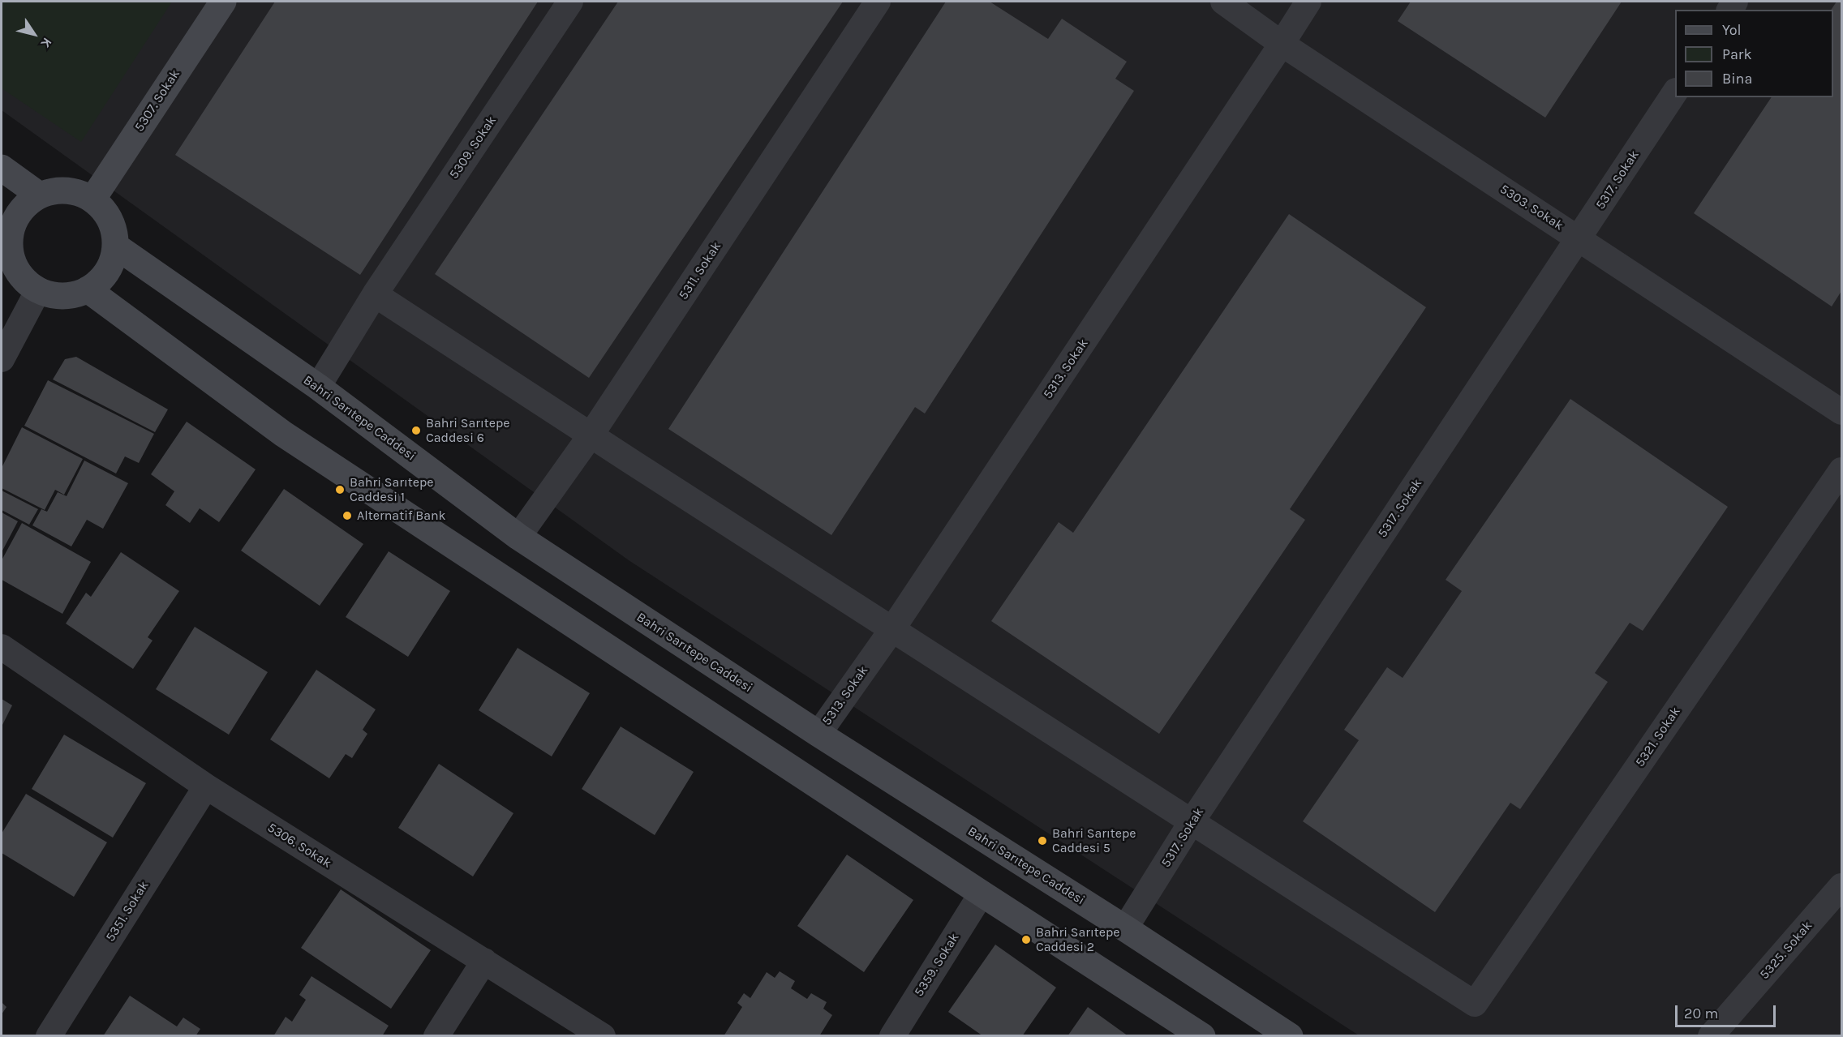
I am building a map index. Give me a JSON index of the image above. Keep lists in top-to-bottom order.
{
  "streets": {
    "main road": ["5307. Sokak", "Bahri Sarıtepe Caddesi"],
    "street": [
      "5309. Sokak",
      "5317. Sokak",
      "5303. Sokak",
      "5311. Sokak",
      "5313. Sokak",
      "5321. Sokak",
      "5306. Sokak",
      "5351. Sokak",
      "5325. Sokak",
      "5359. Sokak"
    ]
  },
  "crossings": [
    ["5307. Sokak", "Bahri Sarıtepe Caddesi"],
    ["5309. Sokak", "Bahri Sarıtepe Caddesi"],
    ["5317. Sokak", "5303. Sokak"],
    ["5317. Sokak", "Bahri Sarıtepe Caddesi"],
    ["5317. Sokak", "5321. Sokak"],
    ["5303. Sokak", "5313. Sokak"],
    ["5311. Sokak", "Bahri Sarıtepe Caddesi"],
    ["5313. Sokak", "Bahri Sarıtepe Caddesi"],
    ["5306. Sokak", "5351. Sokak"]
  ],
  "places": [
    "Bahri Sarıtepe Caddesi 6",
    "Bahri Sarıtepe Caddesi 1",
    "Alternatif Bank",
    "Bahri Sarıtepe Caddesi 5",
    "Bahri Sarıtepe Caddesi 2"
  ],
  "legend": ["Yol", "Park", "Bina"],
  "scale_bar": "20 m",
  "north": "bottom right"
}
